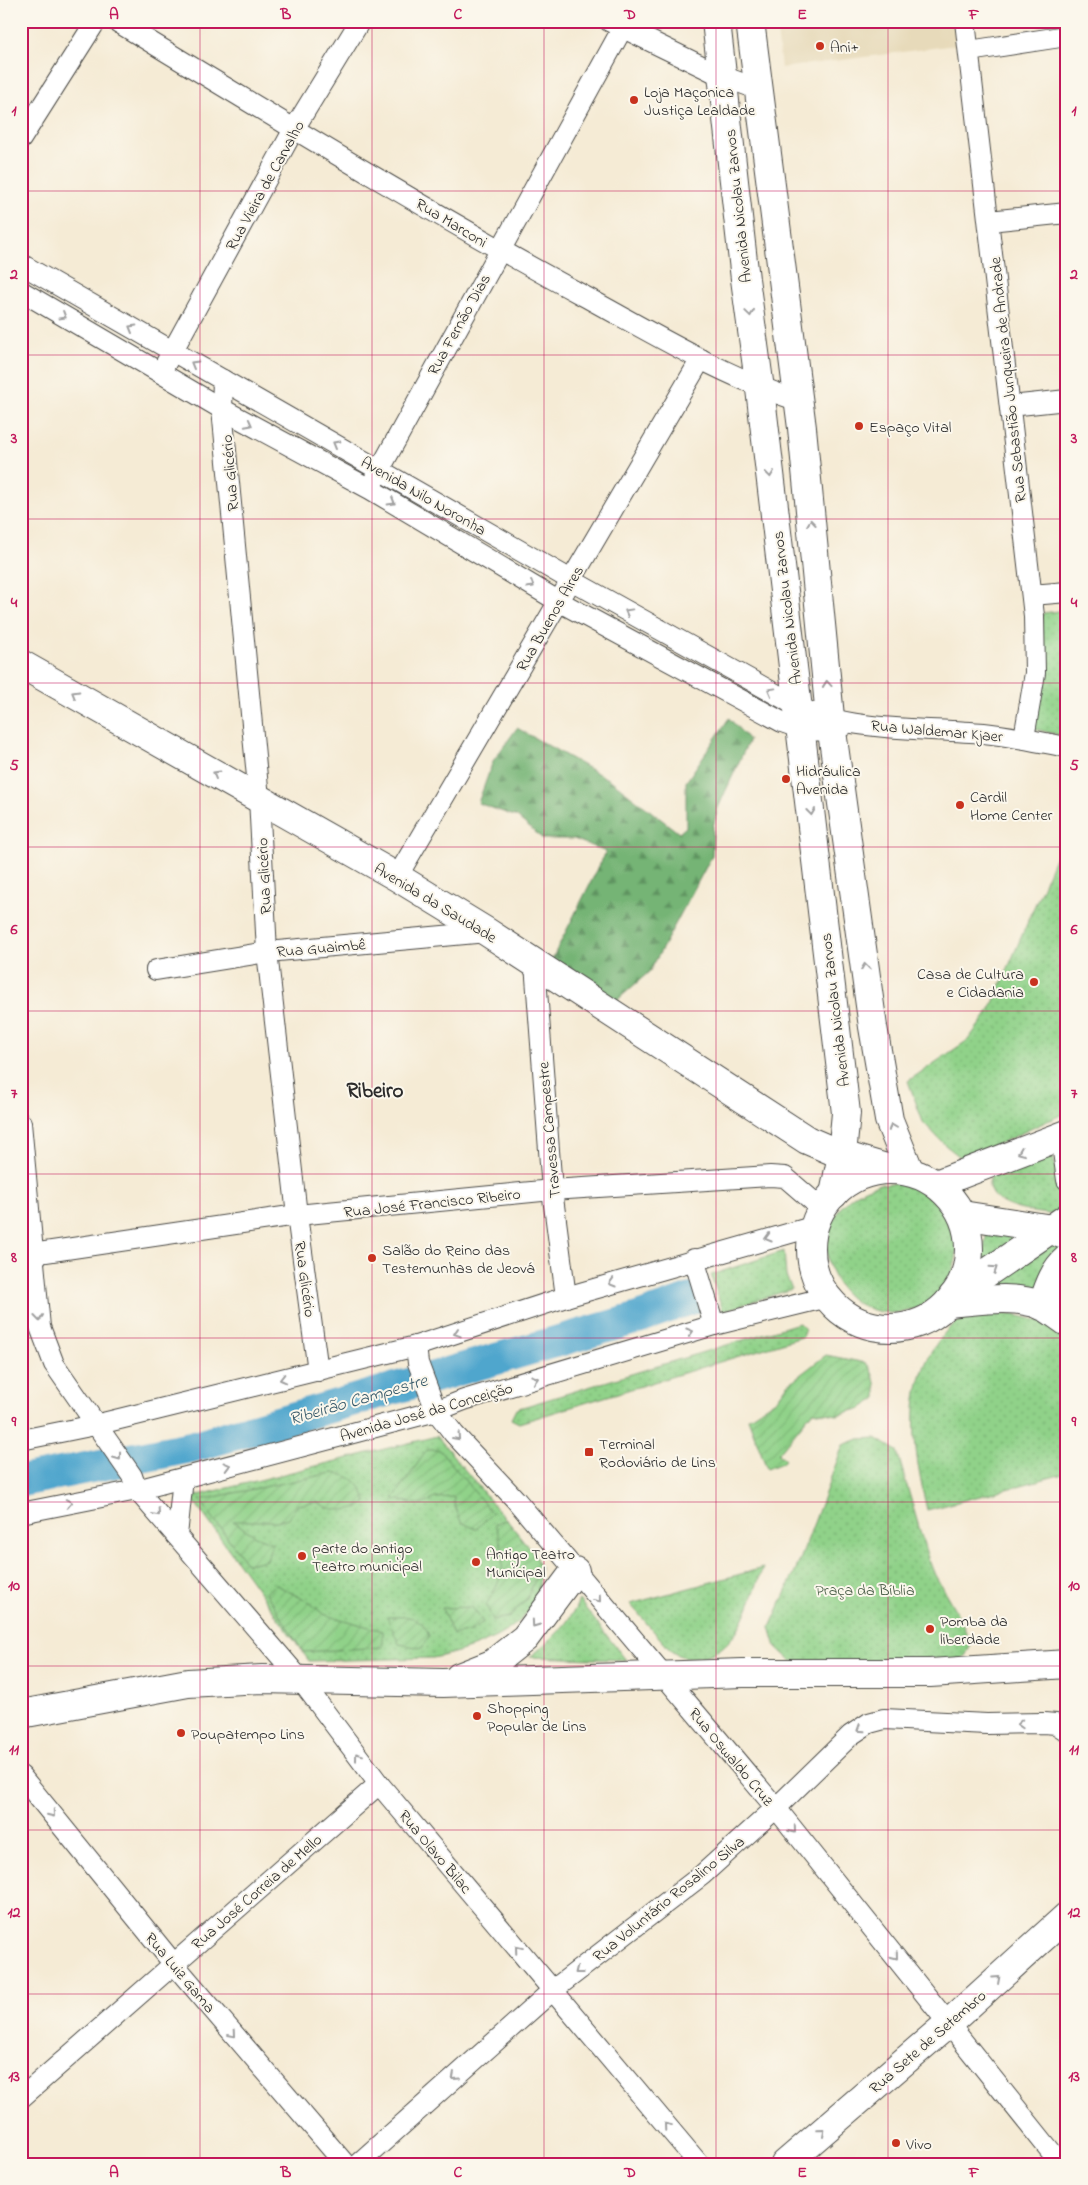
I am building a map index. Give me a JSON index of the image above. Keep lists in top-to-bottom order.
{
  "streets": {
    "main road": ["Avenida Nicolau Zarvos", "Avenida da Saudade", "Rua Sete de Setembro"],
    "street": [
      "Rua Vieira de Carvalho",
      "Rua Marconi",
      "Rua Fernão Dias",
      "Rua Sebastião Junqueira de Andrade",
      "Rua Glicério",
      "Avenida Nilo Noronha",
      "Rua Buenos Aires",
      "Rua Waldemar Kjaer",
      "Rua Guaimbê",
      "Travessa Campestre",
      "Rua José Francisco Ribeiro",
      "Avenida José da Conceição",
      "Rua Oswaldo Cruz",
      "Rua Olavo Bilac",
      "Rua José Correia de Mello",
      "Rua Voluntário Rosalino Silva",
      "Rua Luiz Gama"
    ]
  },
  "crossings": [
    ["Rua Vieira de Carvalho", "Rua Marconi"],
    ["Rua Vieira de Carvalho", "Avenida Nilo Noronha"],
    ["Avenida Nicolau Zarvos", "Rua Marconi"],
    ["Avenida Nicolau Zarvos", "Avenida Nilo Noronha"],
    ["Avenida Nicolau Zarvos", "Rua Waldemar Kjaer"],
    ["Avenida Nicolau Zarvos", "Avenida da Saudade"],
    ["Avenida Nicolau Zarvos", "Rua José Francisco Ribeiro"],
    ["Avenida Nicolau Zarvos", "Avenida José da Conceição"],
    ["Rua Marconi", "Rua Fernão Dias"],
    ["Rua Marconi", "Rua Buenos Aires"],
    ["Rua Fernão Dias", "Avenida Nilo Noronha"],
    ["Rua Sebastião Junqueira de Andrade", "Rua Waldemar Kjaer"],
    ["Rua Glicério", "Avenida Nilo Noronha"],
    ["Rua Glicério", "Avenida da Saudade"],
    ["Rua Glicério", "Rua Guaimbê"],
    ["Rua Glicério", "Rua José Francisco Ribeiro"],
    ["Avenida Nilo Noronha", "Rua Buenos Aires"],
    ["Avenida Nilo Noronha", "Rua Waldemar Kjaer"],
    ["Rua Buenos Aires", "Avenida da Saudade"],
    ["Avenida da Saudade", "Rua Guaimbê"],
    ["Avenida da Saudade", "Travessa Campestre"],
    ["Avenida da Saudade", "Rua José Francisco Ribeiro"],
    ["Avenida da Saudade", "Avenida José da Conceição"],
    ["Travessa Campestre", "Rua José Francisco Ribeiro"],
    ["Rua José Francisco Ribeiro", "Avenida José da Conceição"],
    ["Rua José Francisco Ribeiro", "Rua Olavo Bilac"],
    ["Avenida José da Conceição", "Rua Oswaldo Cruz"],
    ["Avenida José da Conceição", "Rua Olavo Bilac"],
    ["Rua Oswaldo Cruz", "Rua Voluntário Rosalino Silva"],
    ["Rua Oswaldo Cruz", "Rua Sete de Setembro"],
    ["Rua Olavo Bilac", "Rua José Correia de Mello"],
    ["Rua Olavo Bilac", "Rua Voluntário Rosalino Silva"],
    ["Rua José Correia de Mello", "Rua Luiz Gama"]
  ],
  "one_way": [
    "Rua Oswaldo Cruz",
    "Rua Voluntário Rosalino Silva",
    "Rua Luiz Gama",
    "Rua Sete de Setembro"
  ],
  "districts": ["Ribeiro"],
  "water": ["Ribeirão Campestre"],
  "parks": ["Praça da Bíblia"],
  "places": {
    "other": [
      "Ani+",
      "Loja Maçonica Justiça Lealdade",
      "Espaço Vital",
      "Hidráulica Avenida",
      "Cardil Home Center",
      "Casa de Cultura e Cidadania",
      "Salão do Reino das Testemunhas de Jeová",
      "parte do antigo Teatro municipal",
      "Antigo Teatro Municipal",
      "Pomba da liberdade",
      "Shopping Popular de Lins",
      "Poupatempo Lins",
      "Vivo"
    ],
    "transit": ["Terminal Rodoviário de Lins"]
  },
  "grid": {
    "columns": [
      "A",
      "B",
      "C",
      "D",
      "E",
      "F"
    ],
    "rows": [
      "1",
      "2",
      "3",
      "4",
      "5",
      "6",
      "7",
      "8",
      "9",
      "10",
      "11",
      "12",
      "13"
    ]
  }
}
